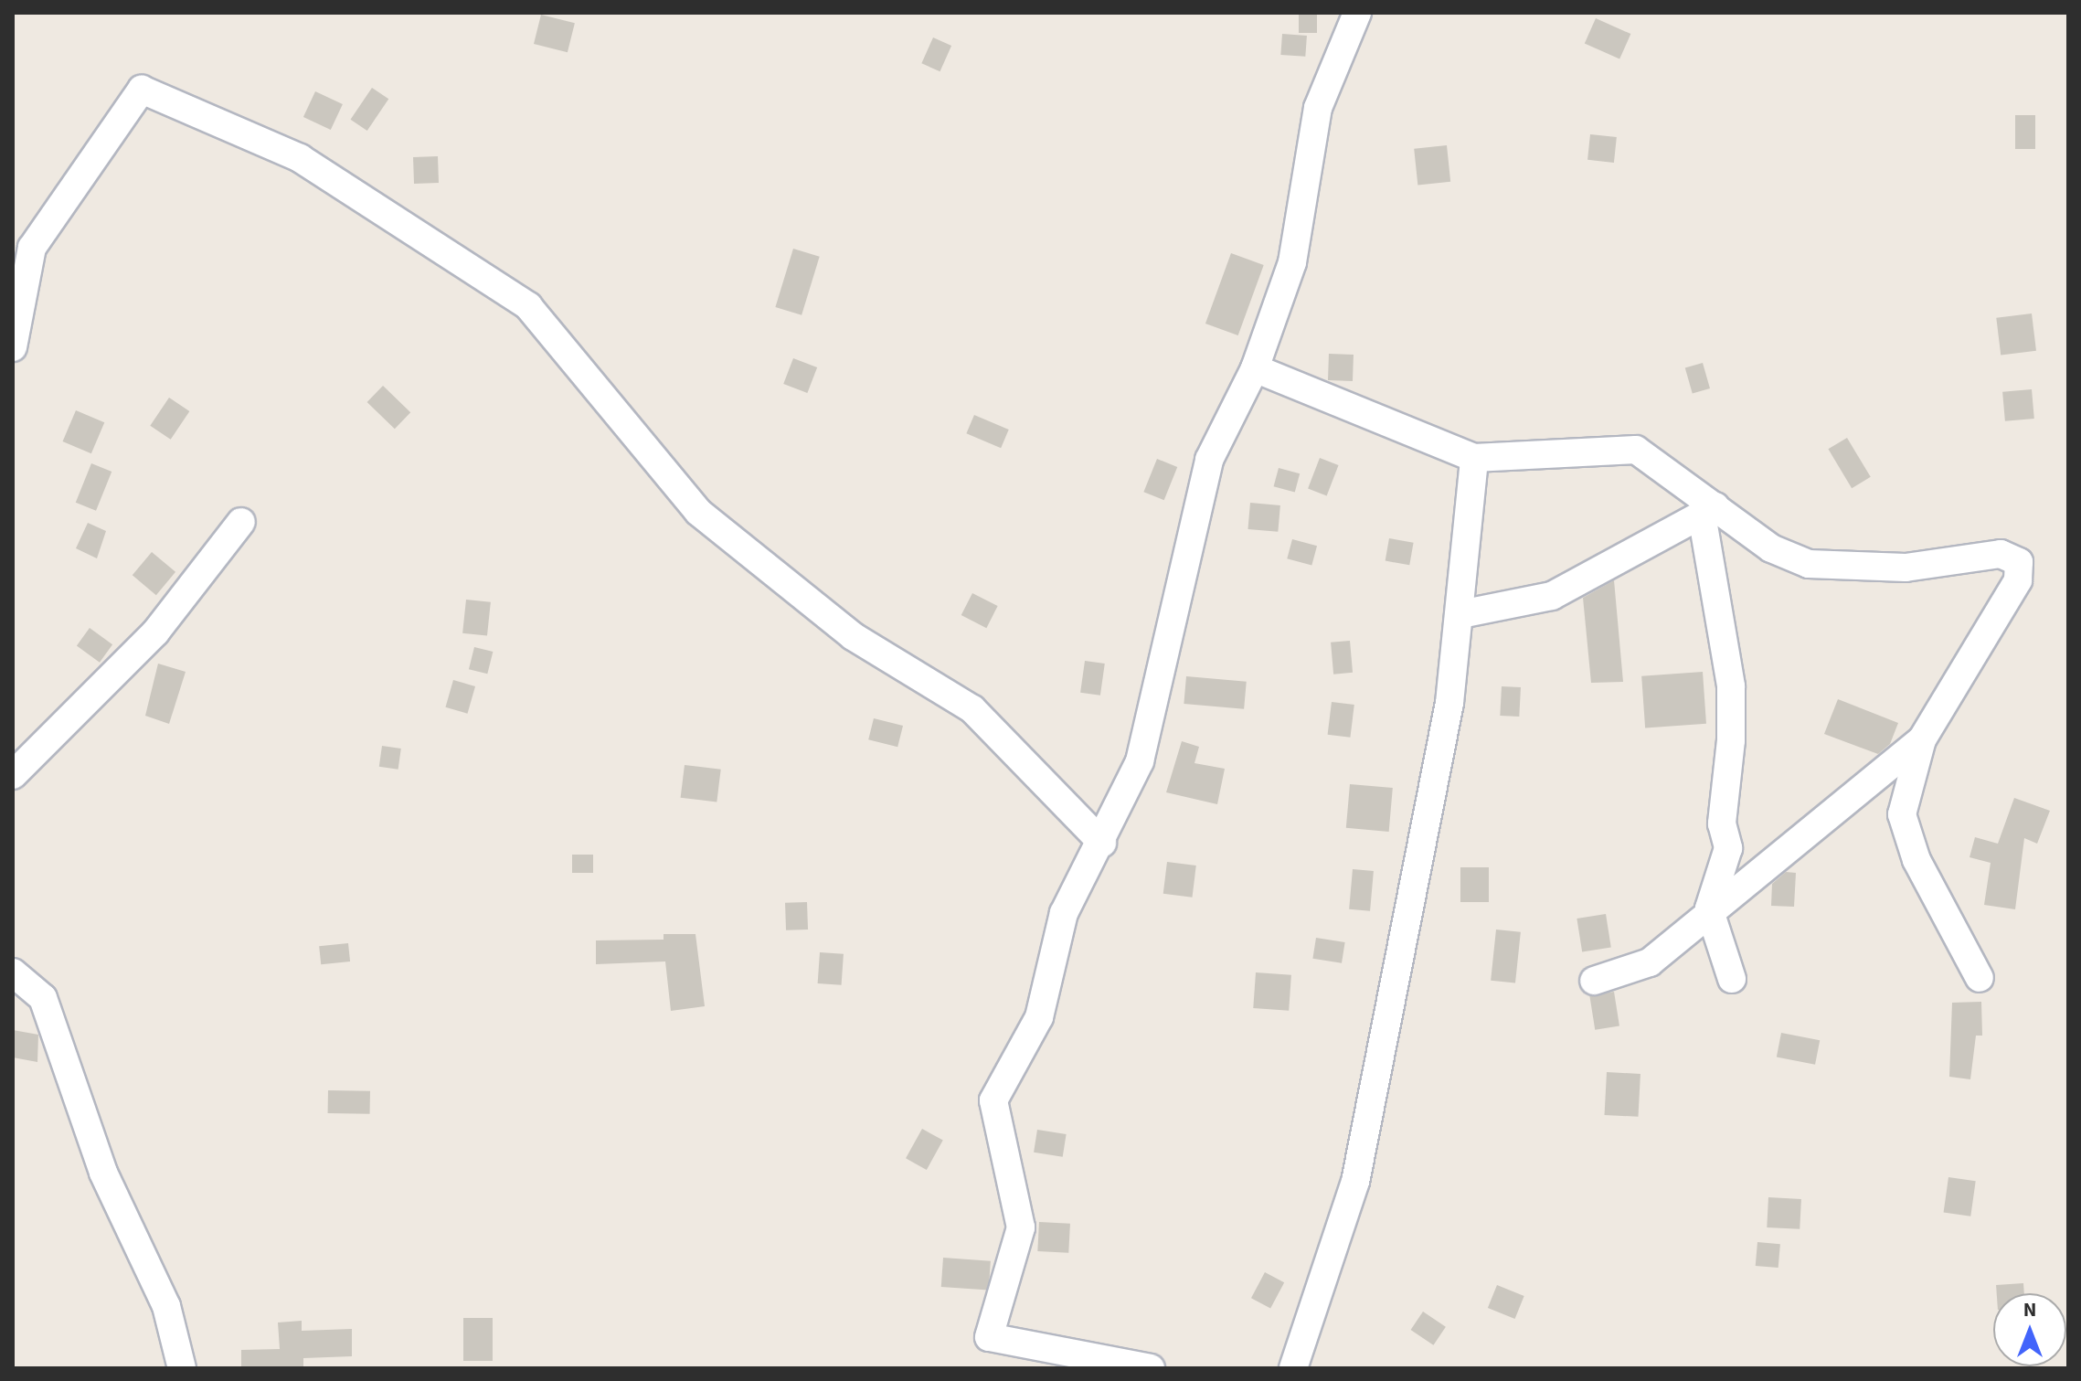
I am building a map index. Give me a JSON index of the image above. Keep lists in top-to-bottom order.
{
  "north": "top"
}
